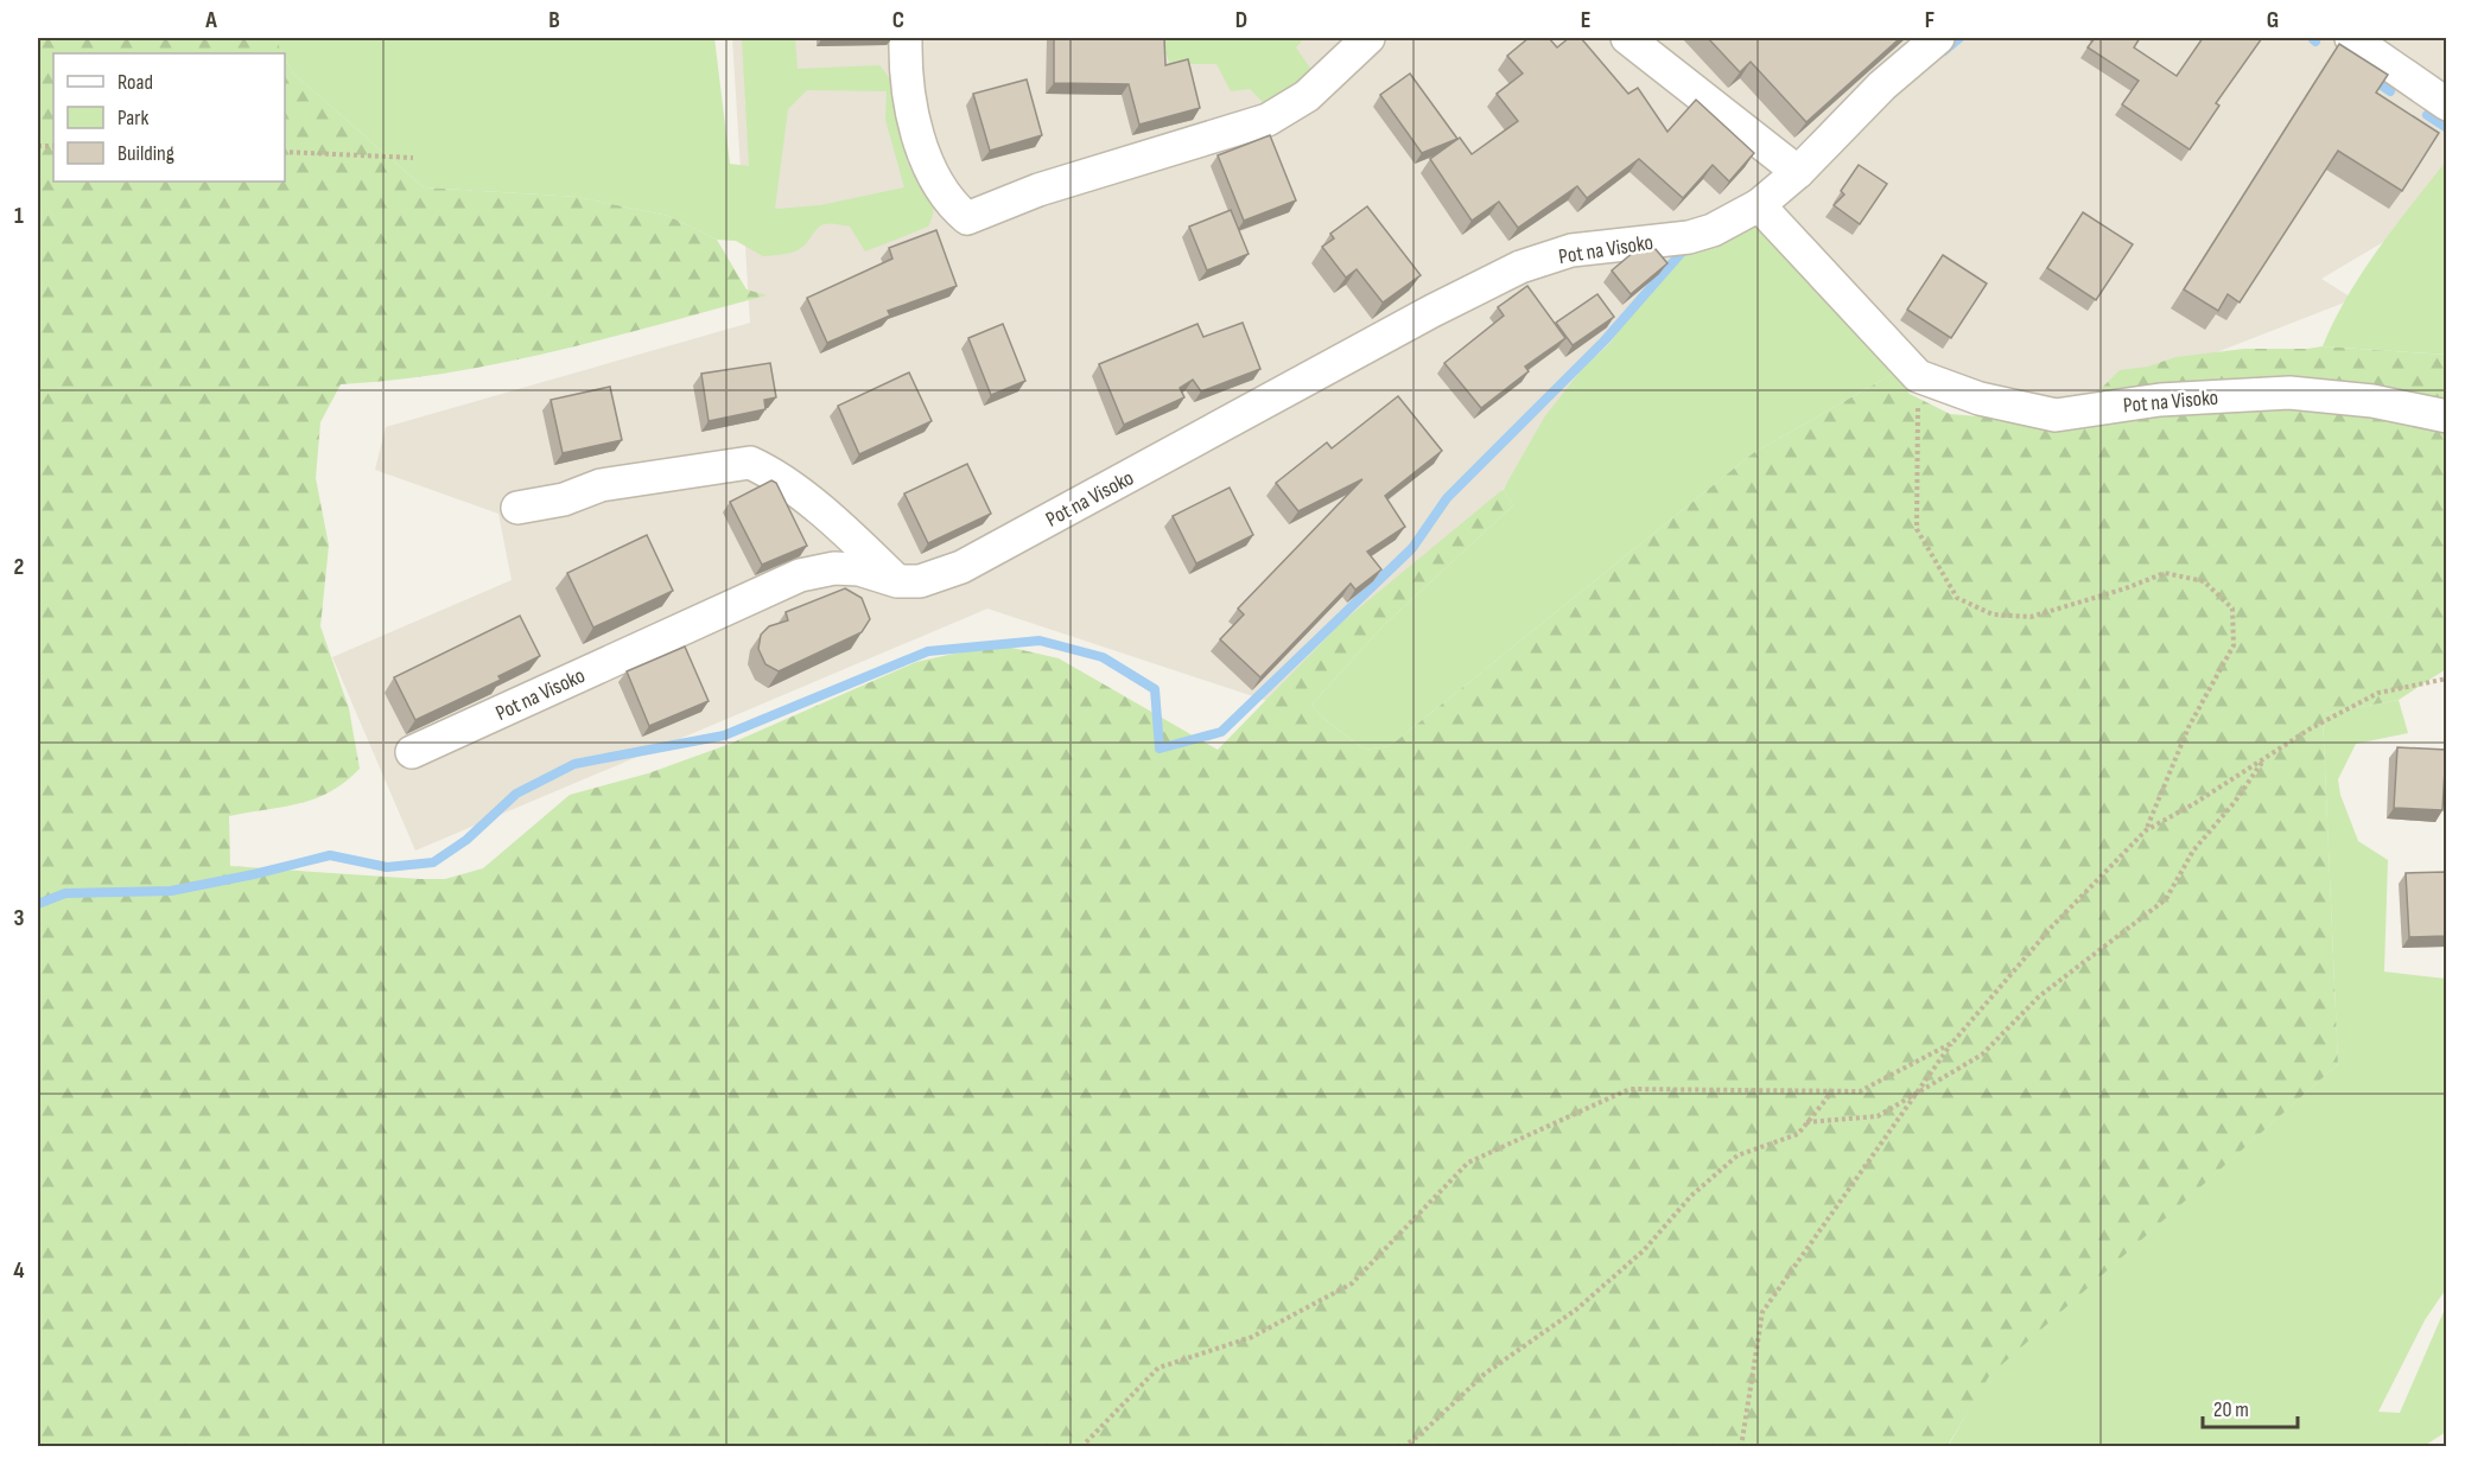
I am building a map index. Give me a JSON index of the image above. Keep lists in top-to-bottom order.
{
  "streets": {
    "street": ["Pot na Visoko"]
  },
  "legend": ["Road", "Park", "Building"],
  "scale_bar": "20 m",
  "grid": {
    "columns": [
      "A",
      "B",
      "C",
      "D",
      "E",
      "F",
      "G"
    ],
    "rows": [
      "1",
      "2",
      "3",
      "4"
    ]
  }
}
